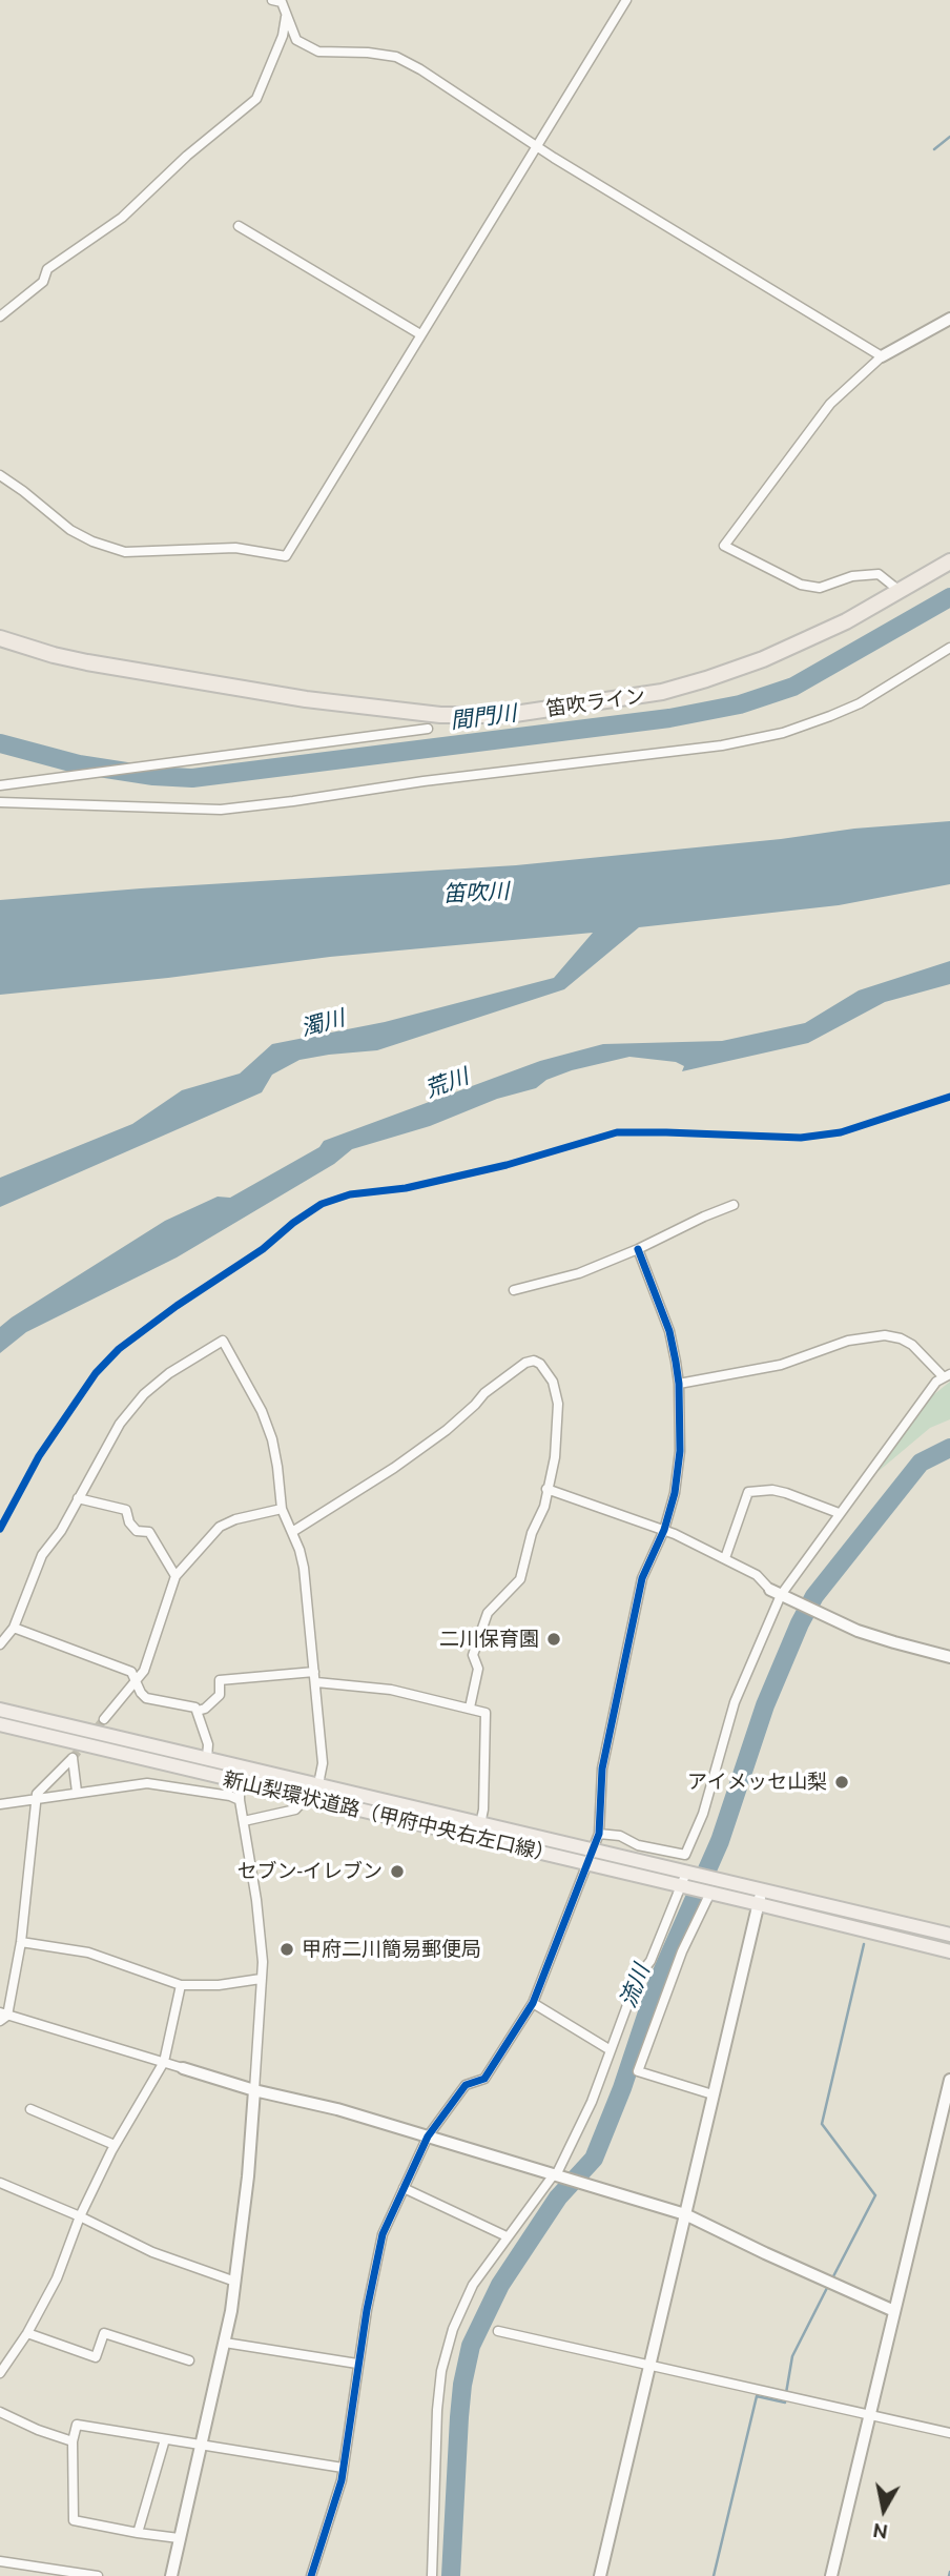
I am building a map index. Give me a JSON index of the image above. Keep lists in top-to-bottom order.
{
  "streets": {
    "highway": ["笛吹ライン"],
    "main road": ["新山梨環状道路（甲府中央右左口線）"]
  },
  "water": [
    "間門川",
    "笛吹川",
    "濁川",
    "荒川",
    "流川"
  ],
  "places": [
    "二川保育園",
    "アイメッセ山梨",
    "セブン-イレブン",
    "甲府二川簡易郵便局"
  ],
  "north": "bottom"
}
